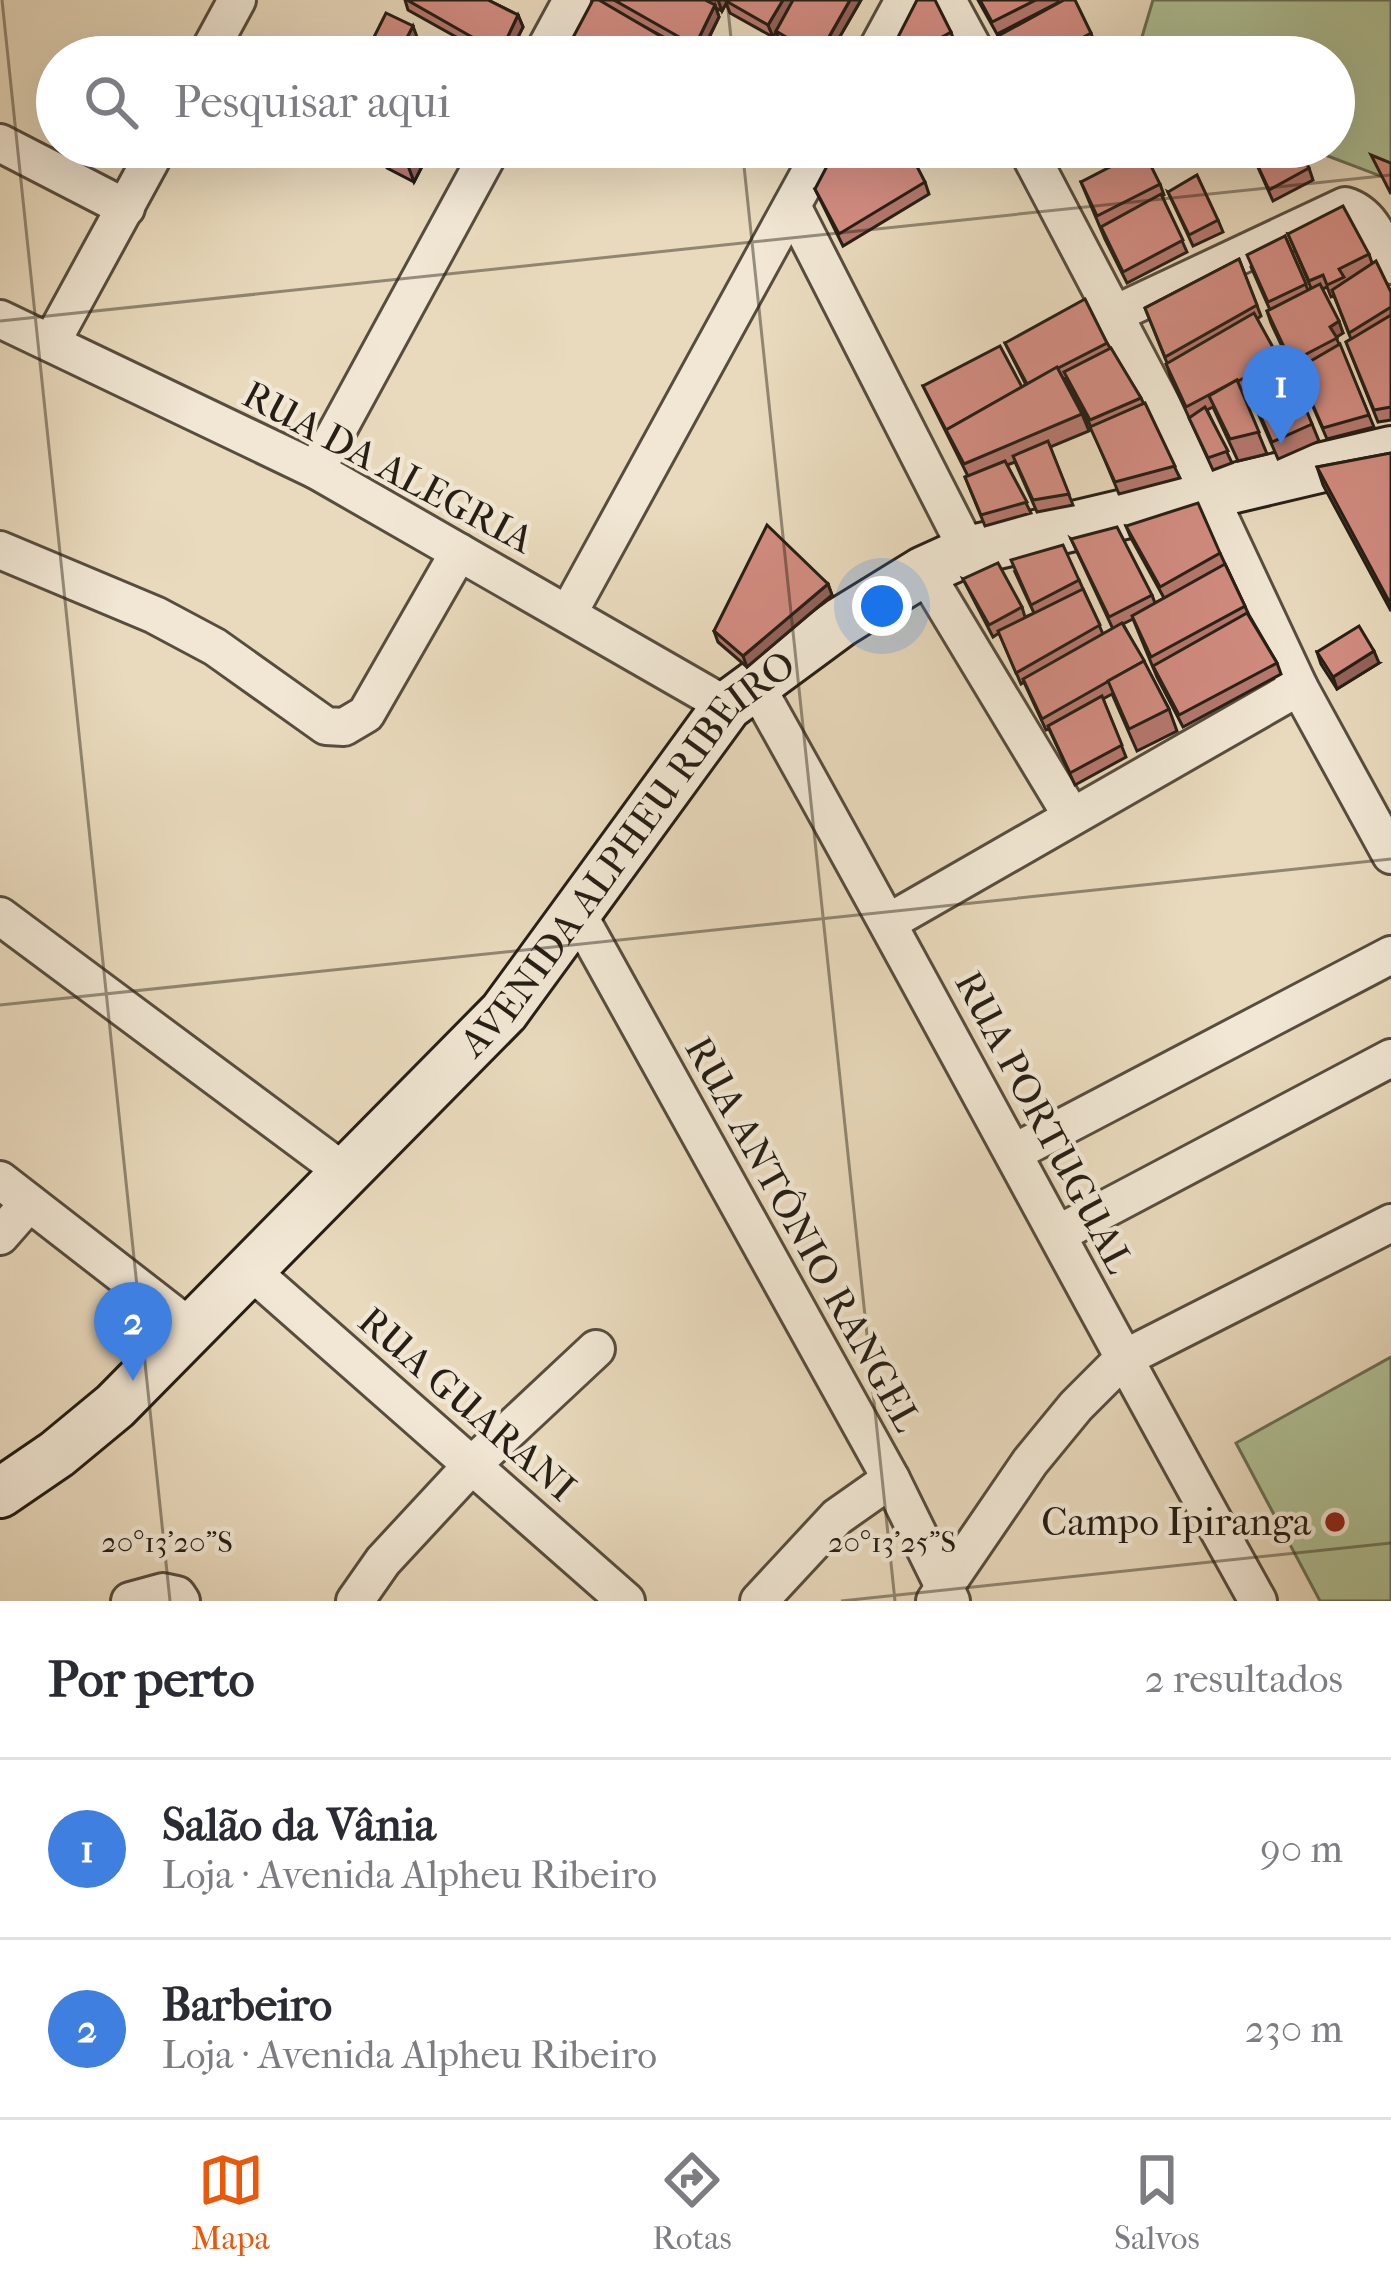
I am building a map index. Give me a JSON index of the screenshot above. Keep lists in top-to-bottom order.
{
  "streets": {
    "street": [
      "RUA DA ALEGRIA",
      "AVENIDA ALPHEU RIBEIRO",
      "RUA PORTUGUAL",
      "RUA ANTÔNIO RANGEL",
      "RUA GUARANI"
    ]
  },
  "crossings": [
    ["RUA DA ALEGRIA", "AVENIDA ALPHEU RIBEIRO"],
    ["RUA DA ALEGRIA", "RUA PORTUGUAL"],
    ["AVENIDA ALPHEU RIBEIRO", "RUA PORTUGUAL"],
    ["AVENIDA ALPHEU RIBEIRO", "RUA ANTÔNIO RANGEL"],
    ["AVENIDA ALPHEU RIBEIRO", "RUA GUARANI"]
  ],
  "places": ["Campo Ipiranga"],
  "page": {
    "search": "Pesquisar aqui",
    "pins": ["1", "2"],
    "heading": ["Por perto", "2 resultados"],
    "list": [
      {
        "mark": "1",
        "name": "Salão da Vânia",
        "note": "Loja · Avenida Alpheu Ribeiro",
        "value": "90 m"
      },
      {
        "mark": "2",
        "name": "Barbeiro",
        "note": "Loja · Avenida Alpheu Ribeiro",
        "value": "230 m"
      }
    ],
    "nav": ["Mapa", "Rotas", "Salvos"]
  },
  "coordinates": ["20°13'20\"S", "20°13'25\"S"]
}
